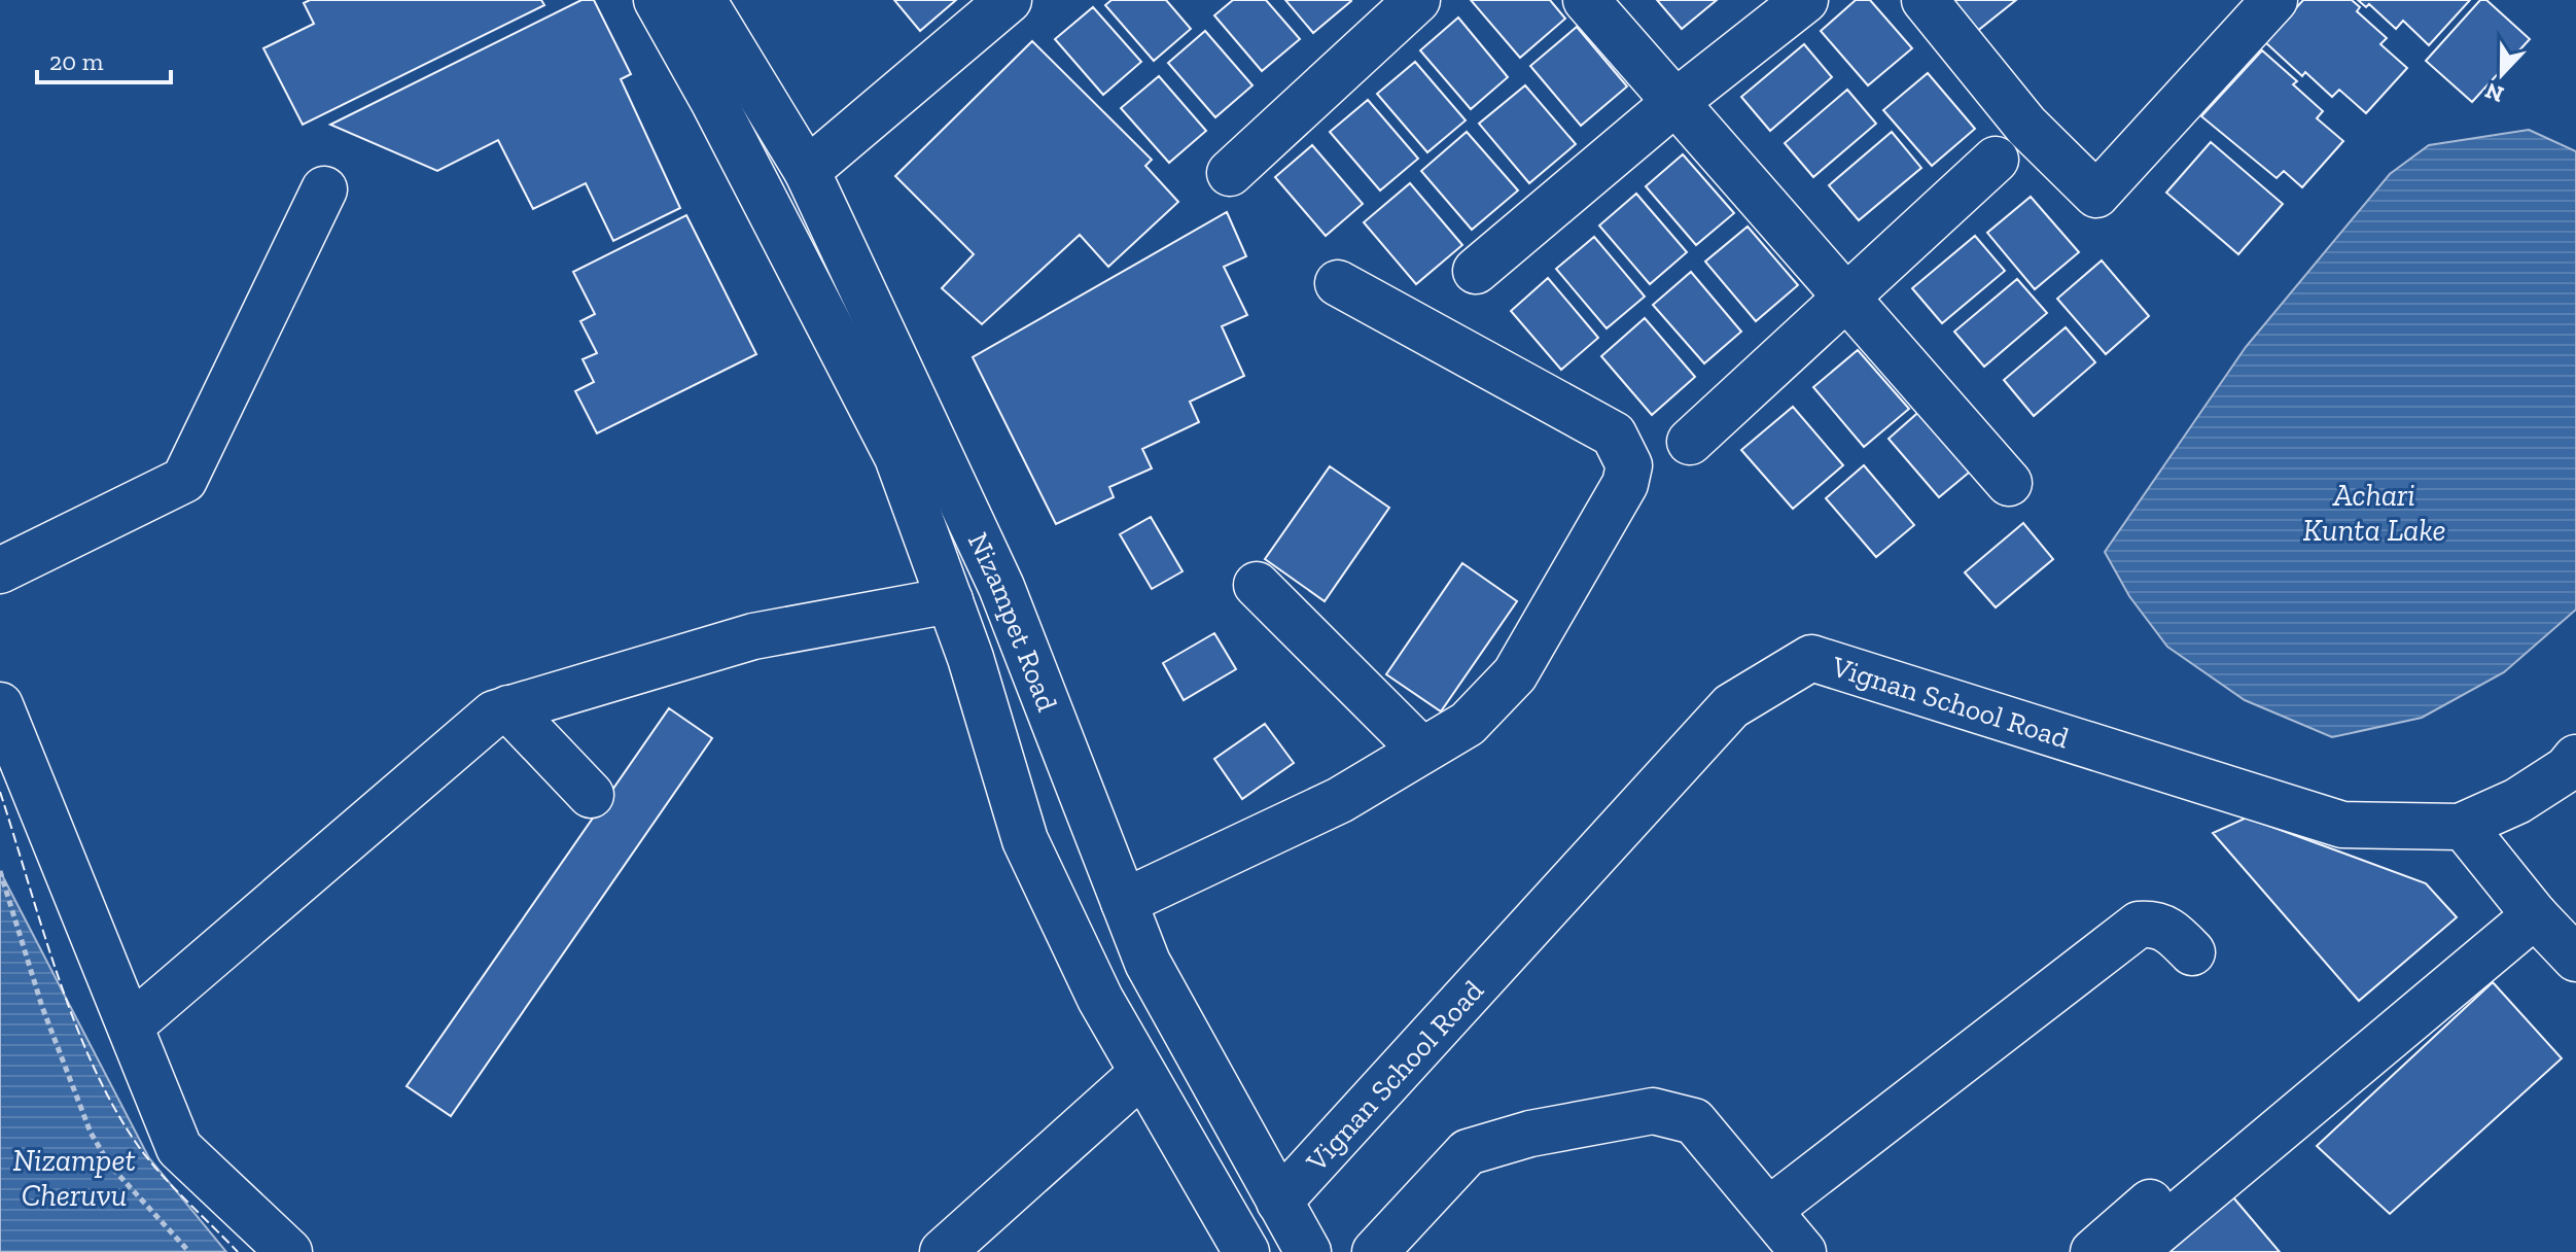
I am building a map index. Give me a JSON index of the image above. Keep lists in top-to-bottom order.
{
  "streets": {
    "street": ["Nizampet Road", "Vignan School Road"]
  },
  "crossings": [
    ["Nizampet Road", "Vignan School Road"]
  ],
  "water": ["Achari Kunta Lake", "Nizampet Cheruvu"],
  "scale_bar": "20 m",
  "north": "bottom"
}
